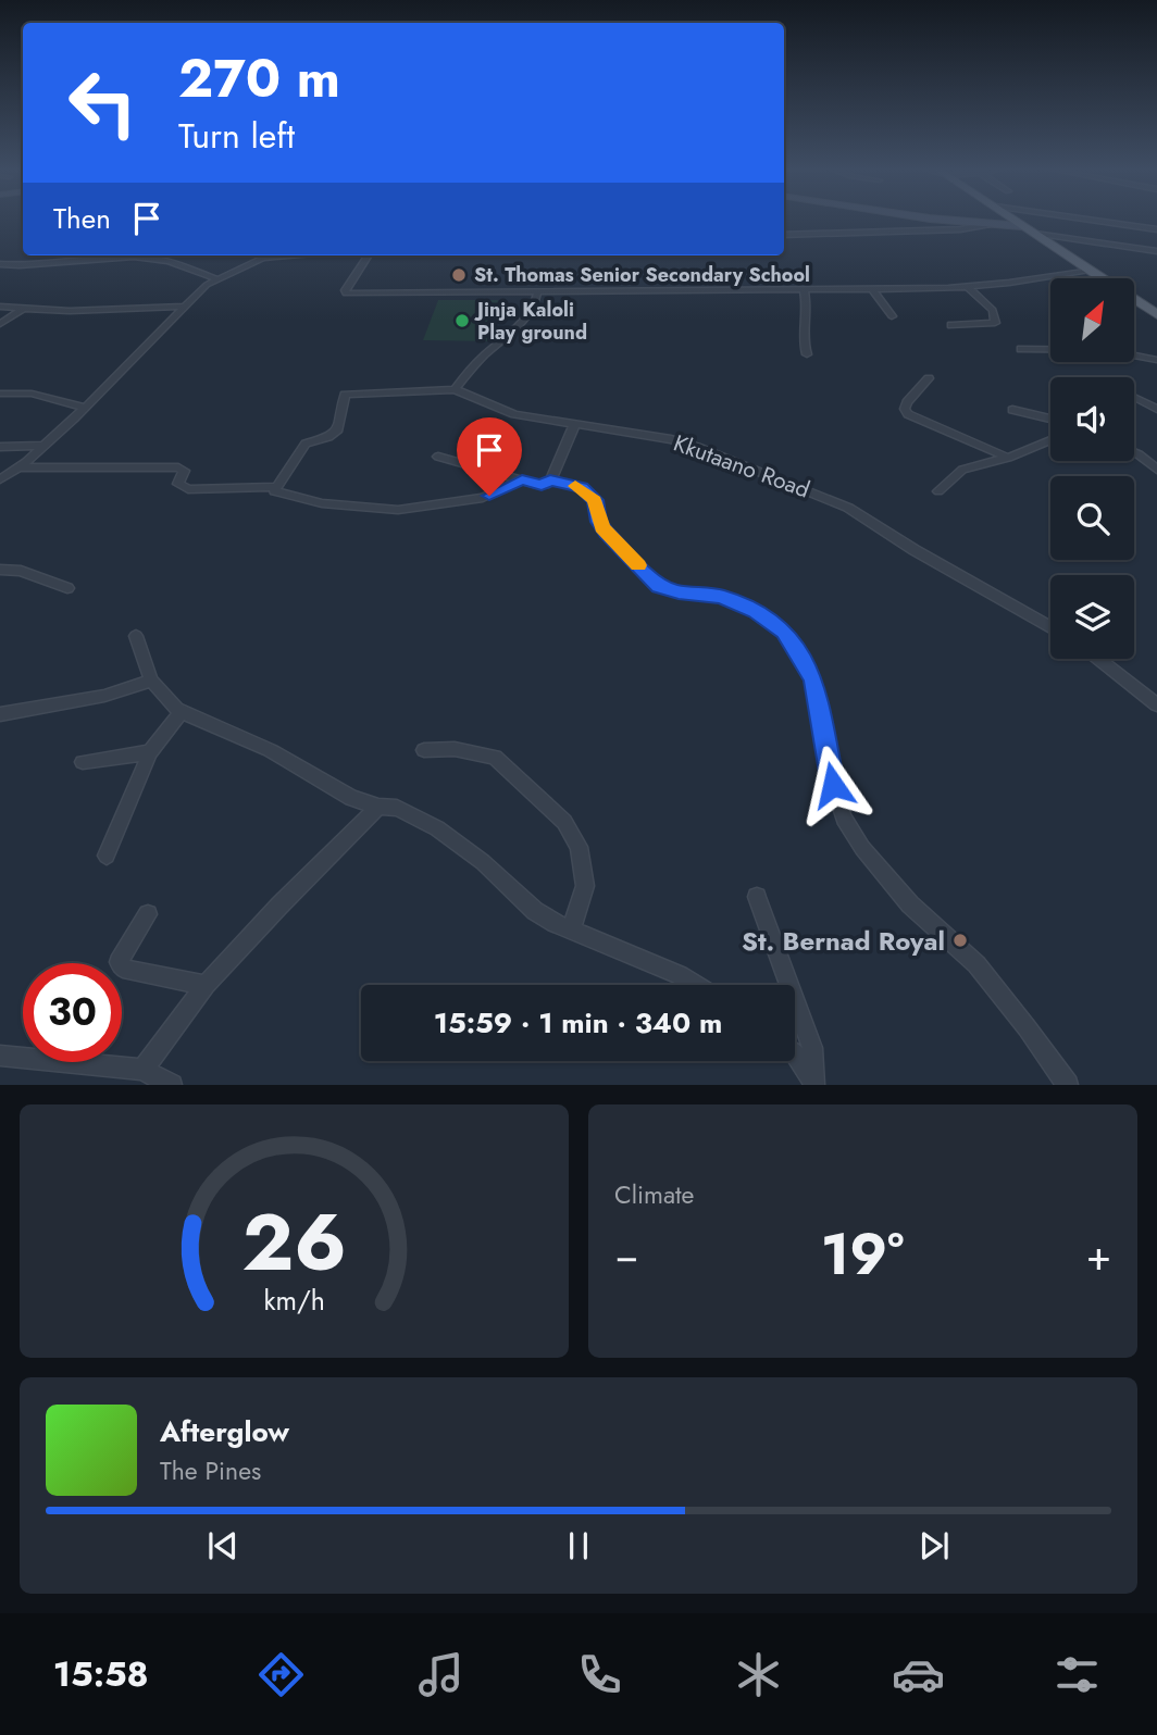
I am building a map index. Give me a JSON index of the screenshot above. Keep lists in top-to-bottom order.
{
  "streets": {
    "street": ["Kkutaano Road"]
  },
  "places": ["St. Thomas Senior Secondary School", "Jinja Kaloli Play ground", "St. Bernad Royal"],
  "north": "top right",
  "page": {
    "turn": ["270 m", "Turn left"],
    "then": "Then",
    "limit": "30",
    "trip": "15:59 · 1 min · 340 m",
    "tile": "Climate",
    "heat": ["−", "19°", "+"],
    "song": ["Afterglow", "The Pines"],
    "tabs": "15:58",
    "gauge": ["26", "km/h"]
  }
}
